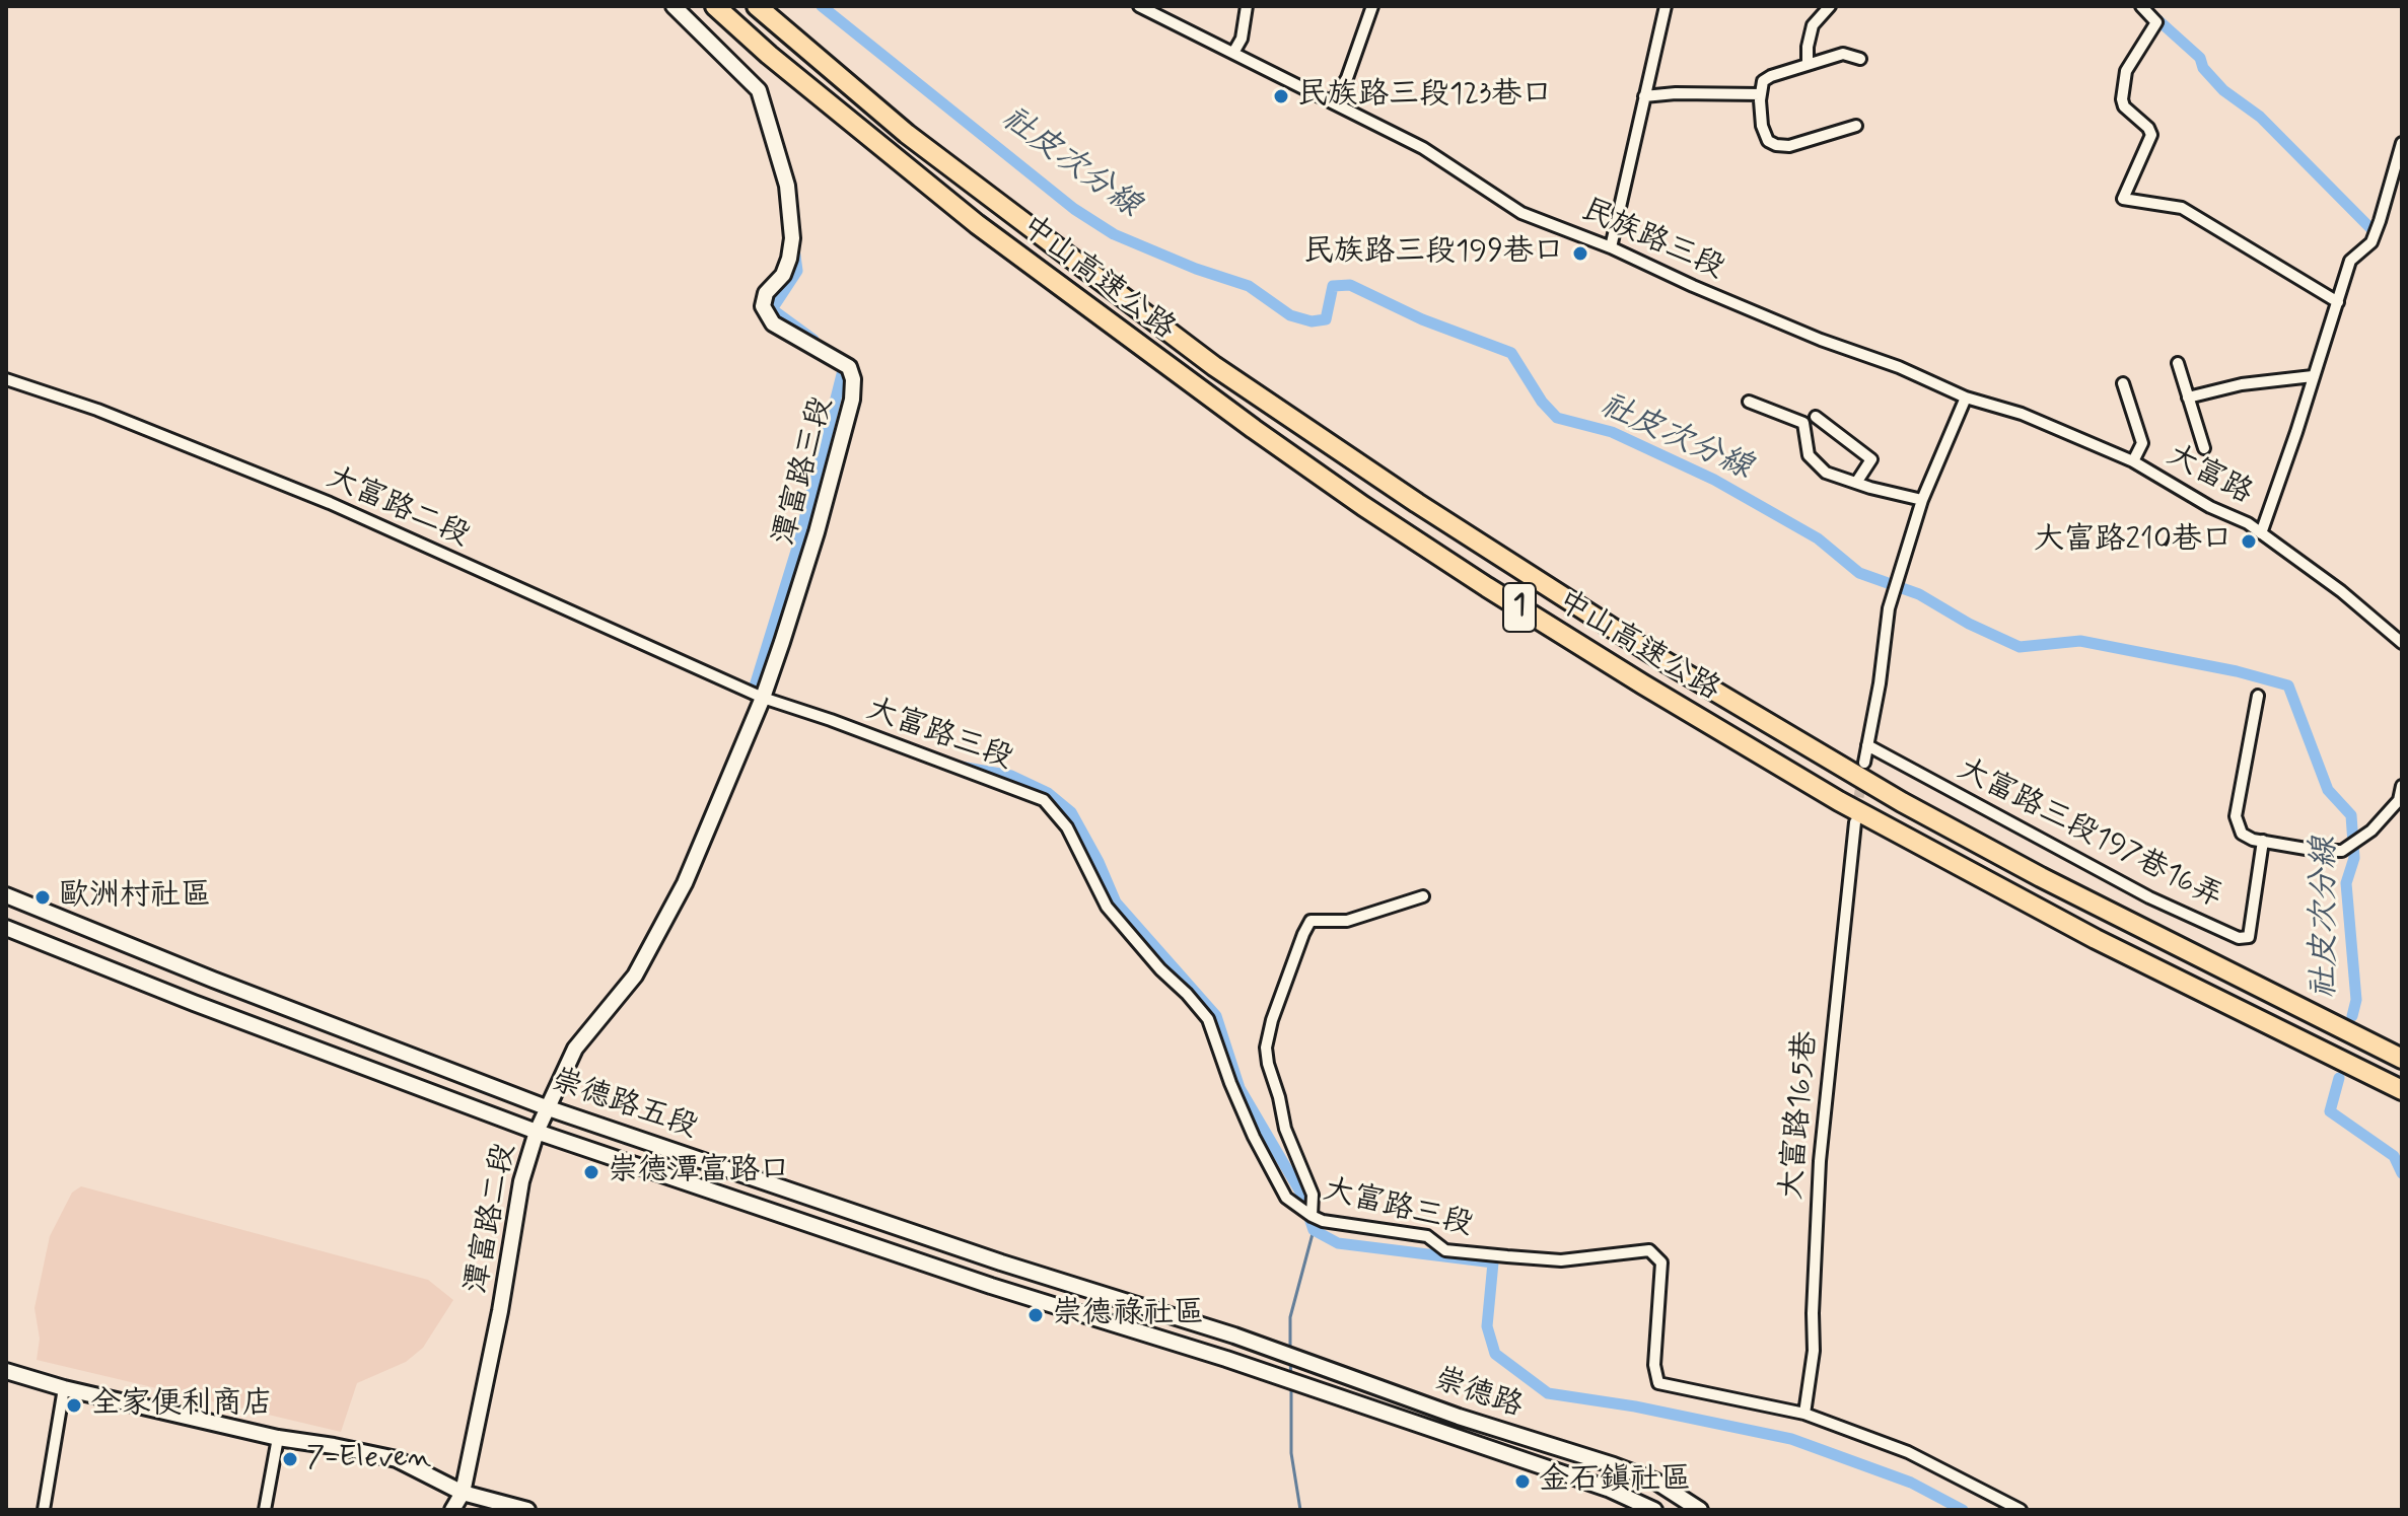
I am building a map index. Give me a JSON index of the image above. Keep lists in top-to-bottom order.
{
  "streets": {
    "highway": ["中山高速公路", "1"],
    "street": [
      "民族路三段",
      "潭富路三段",
      "大富路",
      "大富路二段",
      "大富路三段",
      "大富路三段197巷16弄",
      "崇德路五段",
      "大富路165巷",
      "潭富路二段",
      "崇德路"
    ]
  },
  "crossings": [
    ["民族路三段", "大富路"],
    ["潭富路三段", "大富路二段"],
    ["潭富路三段", "大富路三段"],
    ["潭富路三段", "潭富路二段"],
    ["大富路二段", "大富路三段"],
    ["大富路二段", "潭富路二段"],
    ["大富路三段", "大富路165巷"],
    ["大富路三段", "潭富路二段"],
    ["崇德路五段", "潭富路二段"],
    ["崇德路五段", "崇德路"]
  ],
  "water": ["社皮次分線"],
  "places": [
    "民族路三段123巷口",
    "民族路三段199巷口",
    "大富路210巷口",
    "歐洲村社區",
    "崇德潭富路口",
    "崇德祿社區",
    "全家便利商店",
    "7-Eleven",
    "金石鎮社區"
  ]
}
